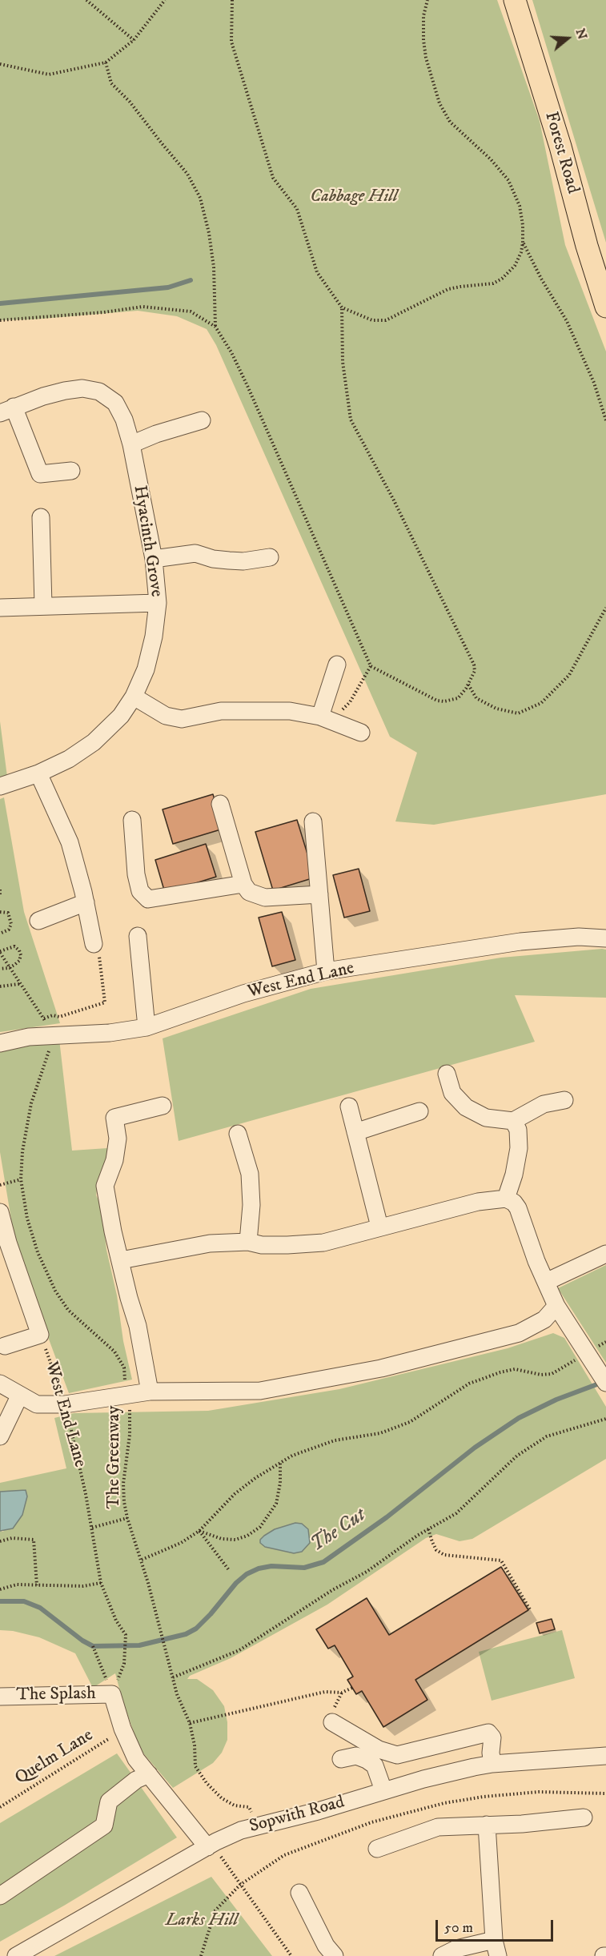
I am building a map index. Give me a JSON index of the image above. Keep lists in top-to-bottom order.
{
  "streets": {
    "main road": ["Forest Road"],
    "street": [
      "Hyacinth Grove",
      "West End Lane",
      "The Splash",
      "Sopwith Road"
    ],
    "path": ["The Greenway", "Quelm Lane"]
  },
  "crossings": [
    ["West End Lane", "The Splash"]
  ],
  "water": ["The Cut"],
  "parks": ["Cabbage Hill", "Larks Hill"],
  "scale_bar": "50 m",
  "north": "right"
}
